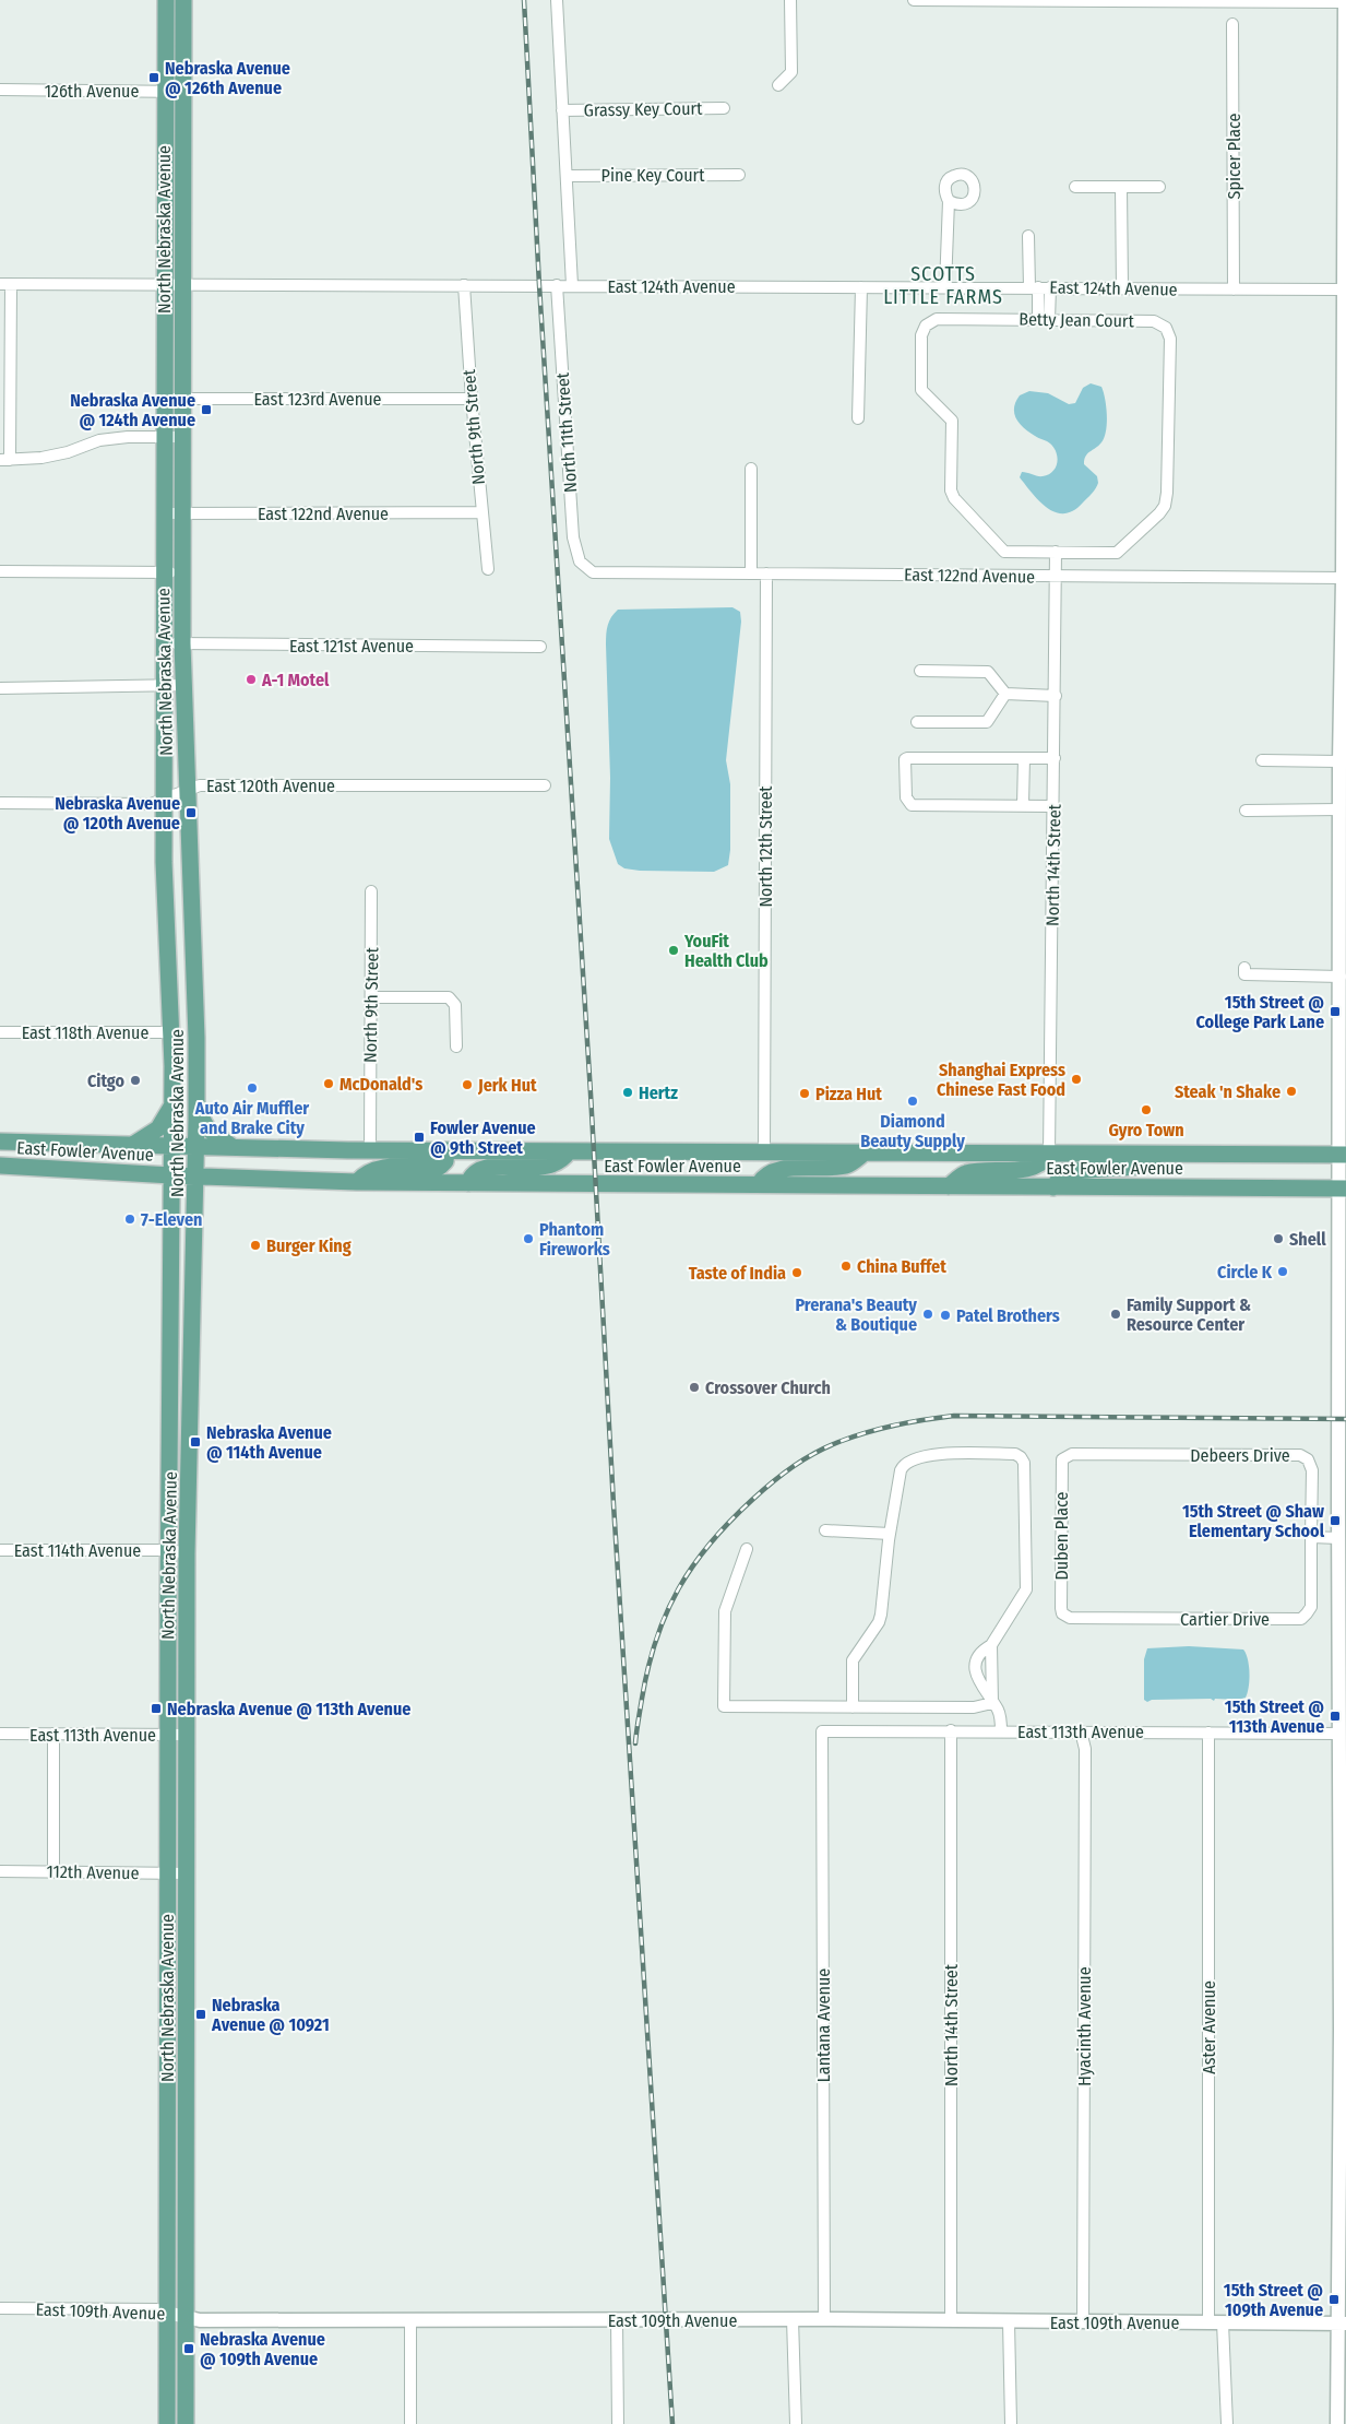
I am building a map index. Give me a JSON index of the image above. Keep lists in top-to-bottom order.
{
  "streets": {
    "main road": ["North Nebraska Avenue", "East Fowler Avenue"],
    "street": [
      "126th Avenue",
      "Grassy Key Court",
      "Spicer Place",
      "Pine Key Court",
      "East 124th Avenue",
      "Betty Jean Court",
      "East 123rd Avenue",
      "North 9th Street",
      "North 11th Street",
      "East 122nd Avenue",
      "East 121st Avenue",
      "East 120th Avenue",
      "North 12th Street",
      "North 14th Street",
      "East 118th Avenue",
      "Debeers Drive",
      "Duben Place",
      "East 114th Avenue",
      "Cartier Drive",
      "East 113th Avenue",
      "112th Avenue",
      "Lantana Avenue",
      "Hyacinth Avenue",
      "Aster Avenue",
      "East 109th Avenue"
    ]
  },
  "crossings": [
    ["126th Avenue", "North Nebraska Avenue"],
    ["Spicer Place", "East 124th Avenue"],
    ["North Nebraska Avenue", "East 124th Avenue"],
    ["North Nebraska Avenue", "East 123rd Avenue"],
    ["North Nebraska Avenue", "East 122nd Avenue"],
    ["North Nebraska Avenue", "East 121st Avenue"],
    ["North Nebraska Avenue", "East 120th Avenue"],
    ["North Nebraska Avenue", "East 118th Avenue"],
    ["North Nebraska Avenue", "East Fowler Avenue"],
    ["North Nebraska Avenue", "East 114th Avenue"],
    ["North Nebraska Avenue", "East 113th Avenue"],
    ["North Nebraska Avenue", "112th Avenue"],
    ["North Nebraska Avenue", "East 109th Avenue"],
    ["East 124th Avenue", "North 9th Street"],
    ["East 124th Avenue", "North 11th Street"],
    ["East 123rd Avenue", "North 9th Street"],
    ["North 9th Street", "East 122nd Avenue"],
    ["North 9th Street", "East Fowler Avenue"],
    ["North 11th Street", "East 122nd Avenue"],
    ["East 122nd Avenue", "North 12th Street"],
    ["East 122nd Avenue", "North 14th Street"],
    ["North 12th Street", "East Fowler Avenue"],
    ["North 14th Street", "East Fowler Avenue"],
    ["North 14th Street", "East 113th Avenue"],
    ["North 14th Street", "East 109th Avenue"],
    ["Debeers Drive", "Duben Place"],
    ["Debeers Drive", "Cartier Drive"],
    ["Duben Place", "Cartier Drive"],
    ["East 113th Avenue", "Lantana Avenue"],
    ["East 113th Avenue", "Hyacinth Avenue"],
    ["East 113th Avenue", "Aster Avenue"],
    ["Lantana Avenue", "East 109th Avenue"],
    ["Hyacinth Avenue", "East 109th Avenue"],
    ["Aster Avenue", "East 109th Avenue"]
  ],
  "districts": ["SCOTTS LITTLE FARMS"],
  "places": {
    "transit": [
      "Nebraska Avenue @ 126th Avenue",
      "Nebraska Avenue @ 124th Avenue",
      "Nebraska Avenue @ 120th Avenue",
      "15th Street @ College Park Lane",
      "Fowler Avenue @ 9th Street",
      "Nebraska Avenue @ 114th Avenue",
      "15th Street @ Shaw Elementary School",
      "Nebraska Avenue @ 113th Avenue",
      "15th Street @ 113th Avenue",
      "Nebraska Avenue @ 10921",
      "15th Street @ 109th Avenue",
      "Nebraska Avenue @ 109th Avenue"
    ],
    "other": [
      "A-1 Motel",
      "YouFit Health Club",
      "Shanghai Express Chinese Fast Food",
      "Citgo",
      "McDonald's",
      "Jerk Hut",
      "Auto Air Muffler and Brake City",
      "Steak 'n Shake",
      "Hertz",
      "Pizza Hut",
      "Diamond Beauty Supply",
      "Gyro Town",
      "7-Eleven",
      "Phantom Fireworks",
      "Shell",
      "Burger King",
      "China Buffet",
      "Circle K",
      "Taste of India",
      "Prerana's Beauty & Boutique",
      "Family Support & Resource Center",
      "Patel Brothers",
      "Crossover Church"
    ]
  }
}
